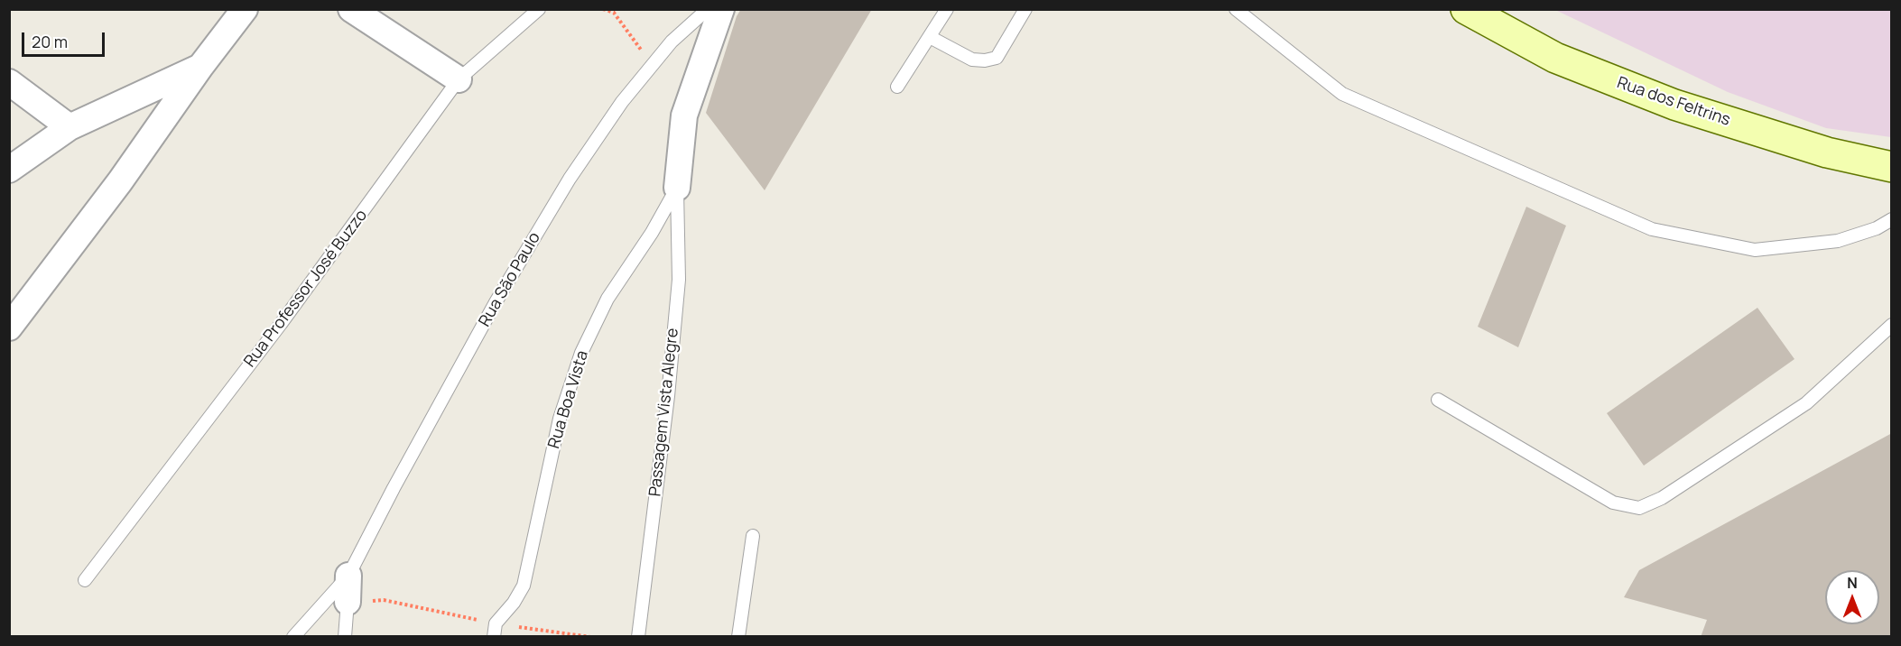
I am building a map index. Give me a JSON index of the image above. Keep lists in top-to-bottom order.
{
  "streets": {
    "street": ["Rua dos Feltrins"],
    "lane": [
      "Rua São Paulo",
      "Rua Professor José Buzzo",
      "Rua Boa Vista",
      "Passagem Vista Alegre"
    ]
  },
  "crossings": [
    ["Rua Boa Vista", "Passagem Vista Alegre"]
  ],
  "scale_bar": "20 m",
  "north": "top"
}
